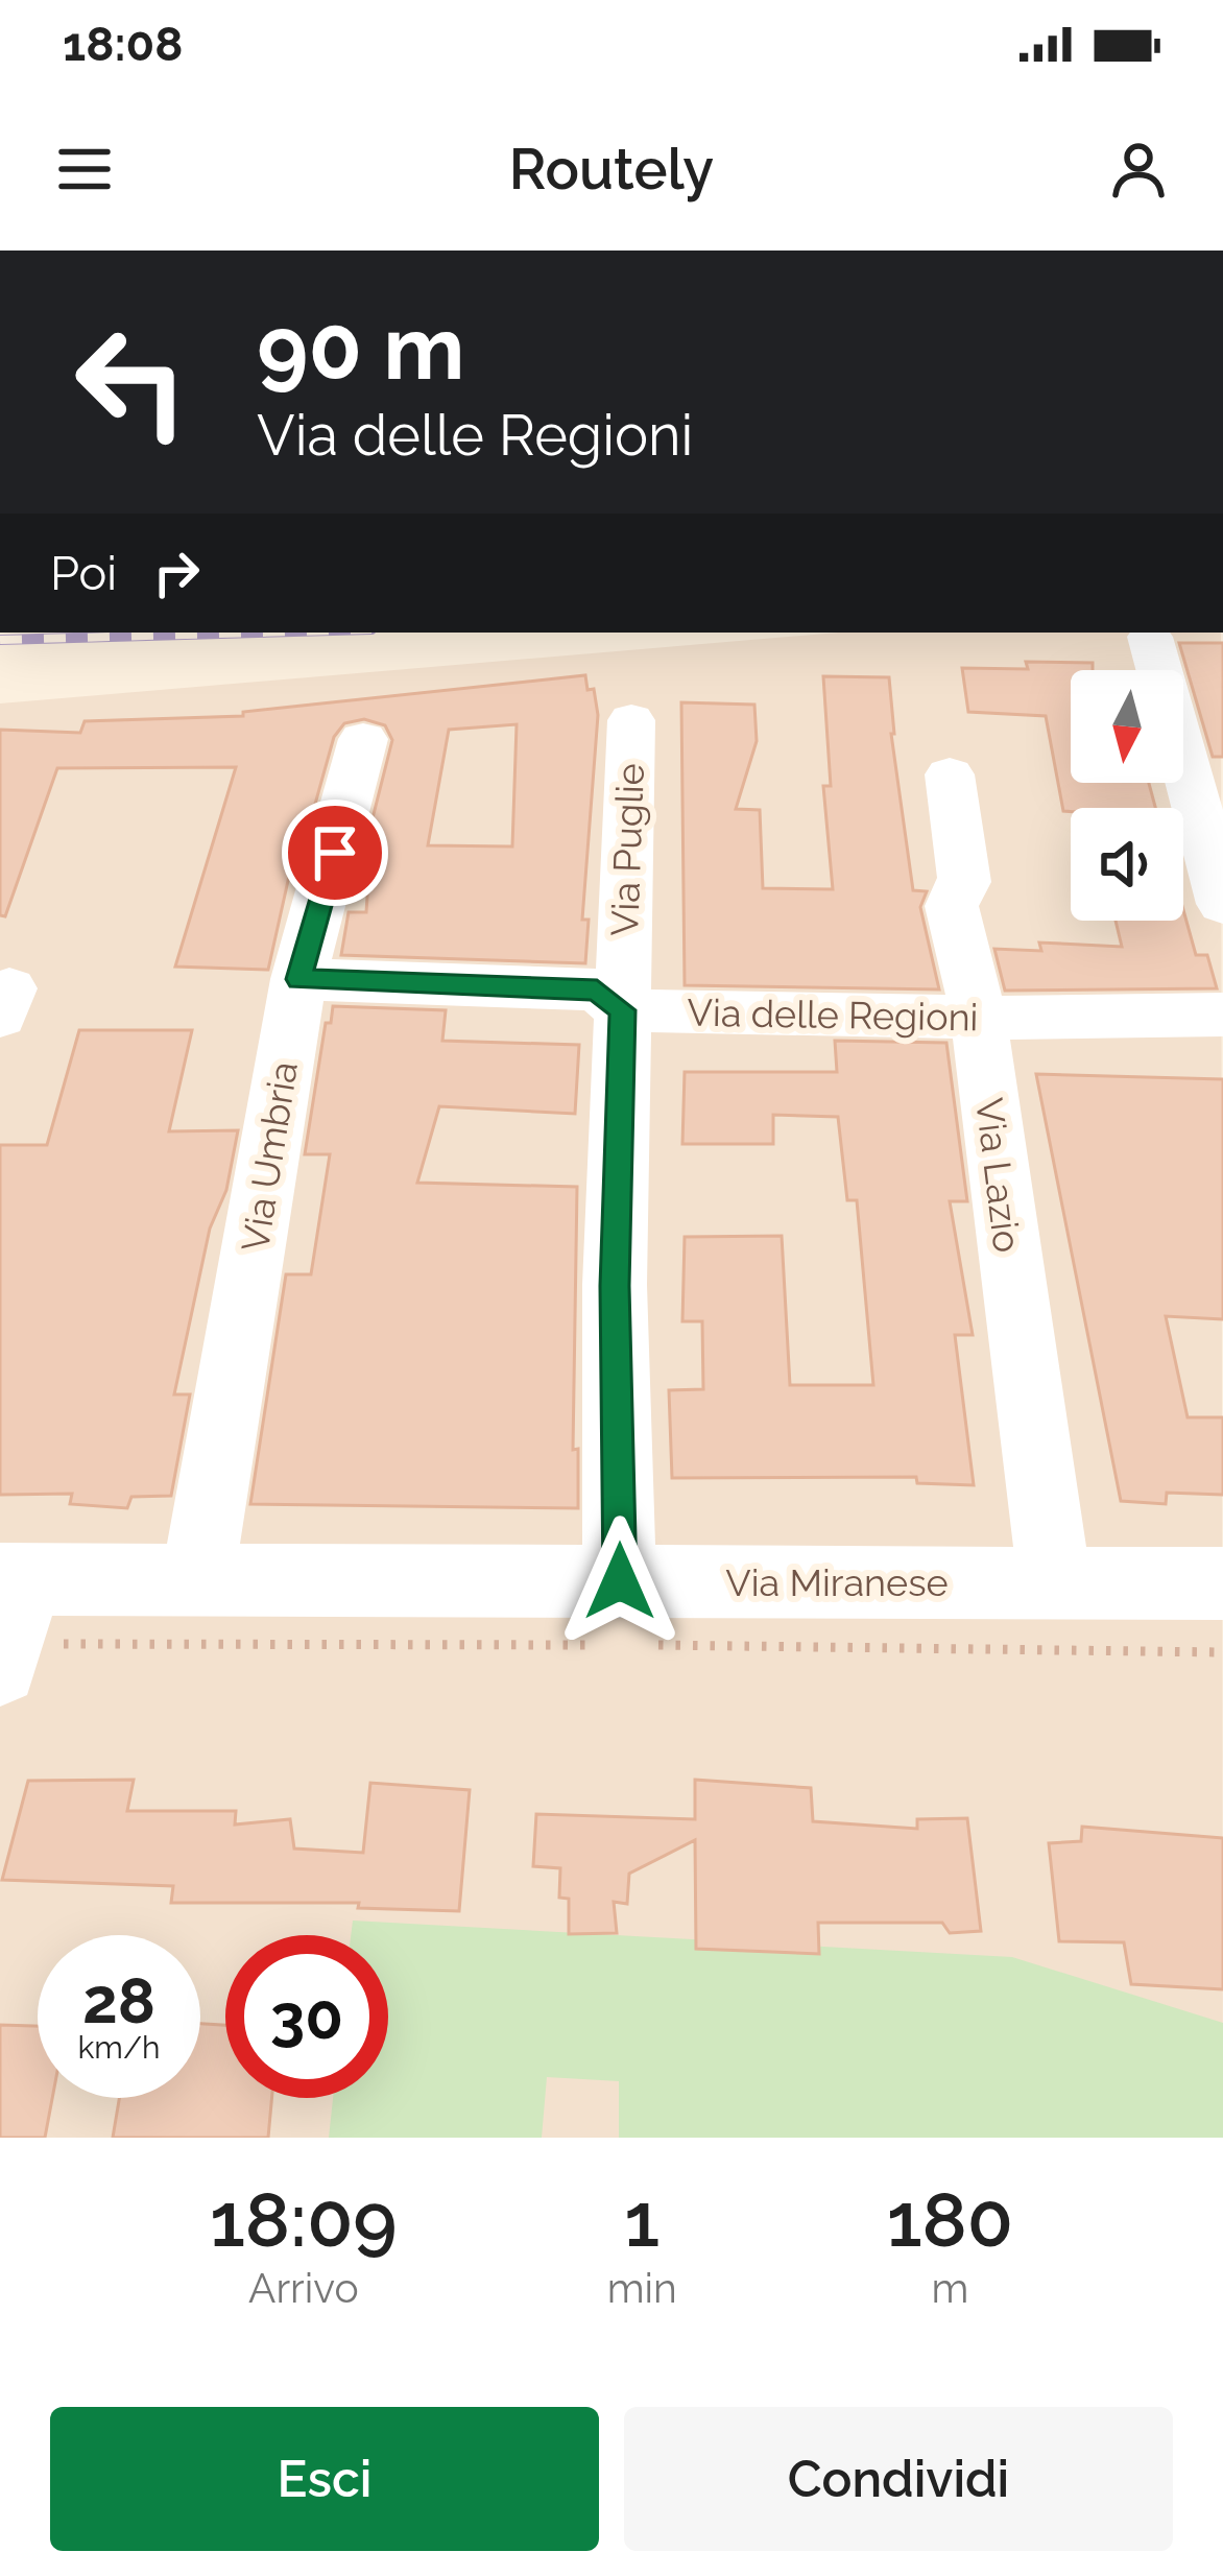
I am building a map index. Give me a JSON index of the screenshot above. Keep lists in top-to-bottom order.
{
  "streets": {
    "street": [
      "Via Puglie",
      "Via delle Regioni",
      "Via Umbria",
      "Via Lazio",
      "Via Miranese"
    ]
  },
  "crossings": [
    ["Via Puglie", "Via delle Regioni"],
    ["Via Puglie", "Via Miranese"],
    ["Via delle Regioni", "Via Umbria"],
    ["Via delle Regioni", "Via Lazio"],
    ["Via Umbria", "Via Miranese"],
    ["Via Lazio", "Via Miranese"]
  ],
  "north": "bottom",
  "page": {
    "status": "18:08",
    "header": "Routely",
    "turn": ["90 m", "Via delle Regioni"],
    "then": "Poi",
    "speed": "28 km/h",
    "limit": "30",
    "eta": [
      "18:09",
      "Arrivo",
      "1",
      "min",
      "180",
      "m"
    ],
    "buttons": ["Esci", "Condividi"]
  }
}
